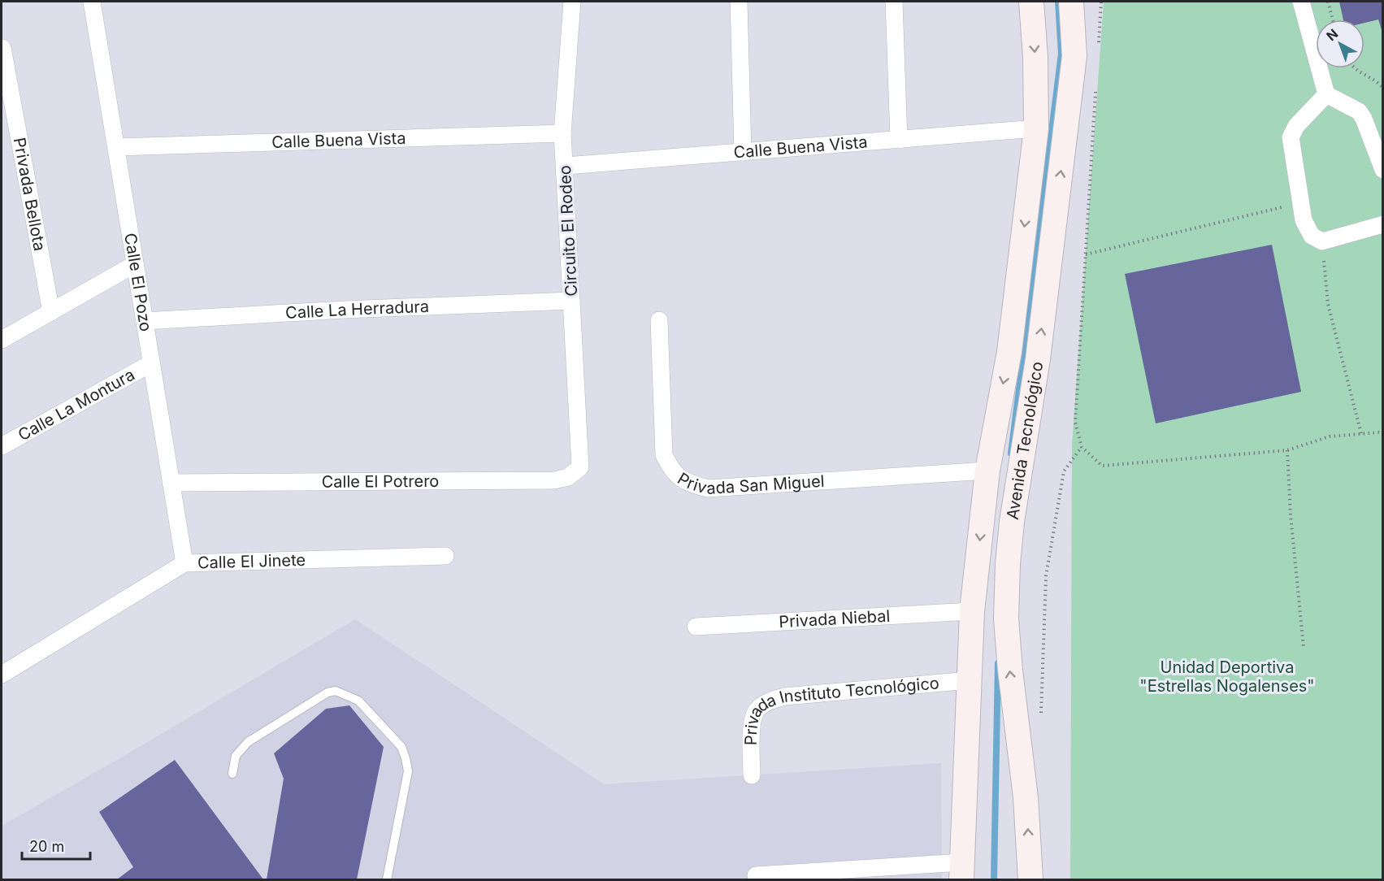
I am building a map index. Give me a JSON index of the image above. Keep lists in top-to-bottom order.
{
  "streets": {
    "main road": ["Avenida Tecnológico"],
    "street": [
      "Calle Buena Vista",
      "Privada Bellota",
      "Circuito El Rodeo",
      "Calle El Pozo",
      "Calle La Herradura",
      "Calle La Montura",
      "Privada San Miguel",
      "Calle El Potrero",
      "Calle El Jinete",
      "Privada Niebal",
      "Privada Instituto Tecnológico"
    ]
  },
  "crossings": [
    ["Calle Buena Vista", "Circuito El Rodeo"],
    ["Calle Buena Vista", "Calle El Pozo"],
    ["Calle Buena Vista", "Avenida Tecnológico"],
    ["Circuito El Rodeo", "Calle La Herradura"],
    ["Circuito El Rodeo", "Calle El Potrero"],
    ["Calle El Pozo", "Calle La Herradura"],
    ["Calle El Pozo", "Calle La Montura"],
    ["Calle El Pozo", "Calle El Potrero"],
    ["Calle El Pozo", "Calle El Jinete"],
    ["Avenida Tecnológico", "Privada San Miguel"],
    ["Avenida Tecnológico", "Privada Niebal"],
    ["Avenida Tecnológico", "Privada Instituto Tecnológico"]
  ],
  "parks": ["Unidad Deportiva \"Estrellas Nogalenses\""],
  "scale_bar": "20 m",
  "north": "top left"
}
